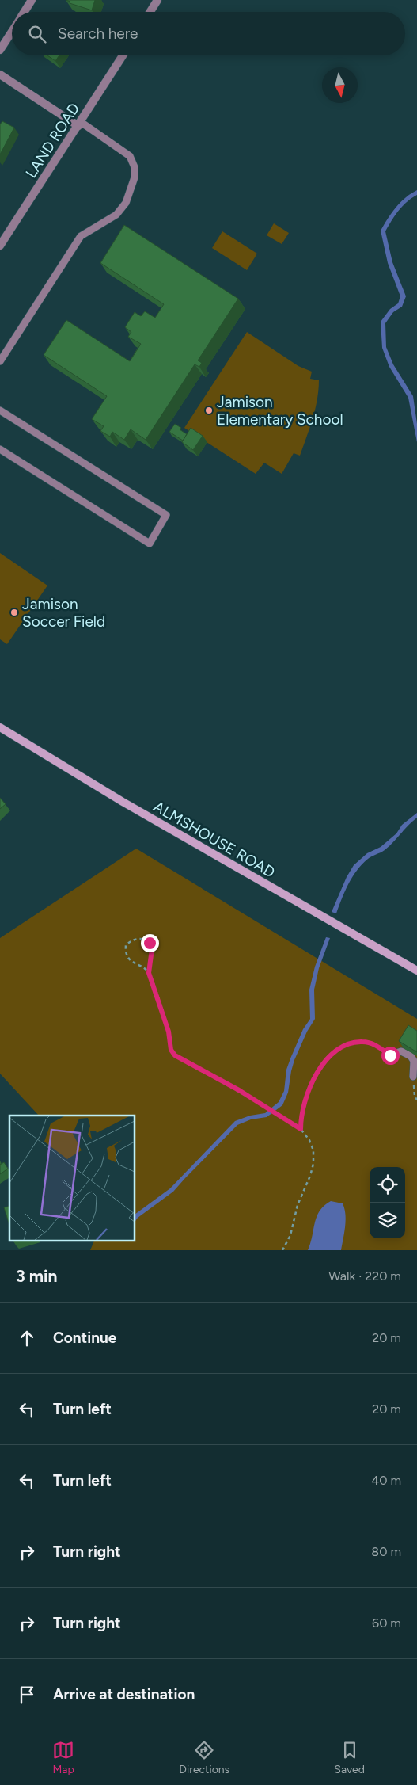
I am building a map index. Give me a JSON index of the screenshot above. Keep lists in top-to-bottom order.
{
  "streets": {
    "main road": ["ALMSHOUSE ROAD"],
    "street": ["LAND ROAD"]
  },
  "places": ["Jamison Elementary School", "Jamison Soccer Field"],
  "north": "bottom",
  "page": {
    "search": "Search here",
    "heading": ["3 min", "Walk · 220 m"],
    "list": [
      ["Continue", "20 m"],
      ["Turn left", "20 m"],
      ["Turn left", "40 m"],
      ["Turn right", "80 m"],
      ["Turn right", "60 m"],
      "Arrive at destination"
    ],
    "nav": ["Map", "Directions", "Saved"]
  }
}
